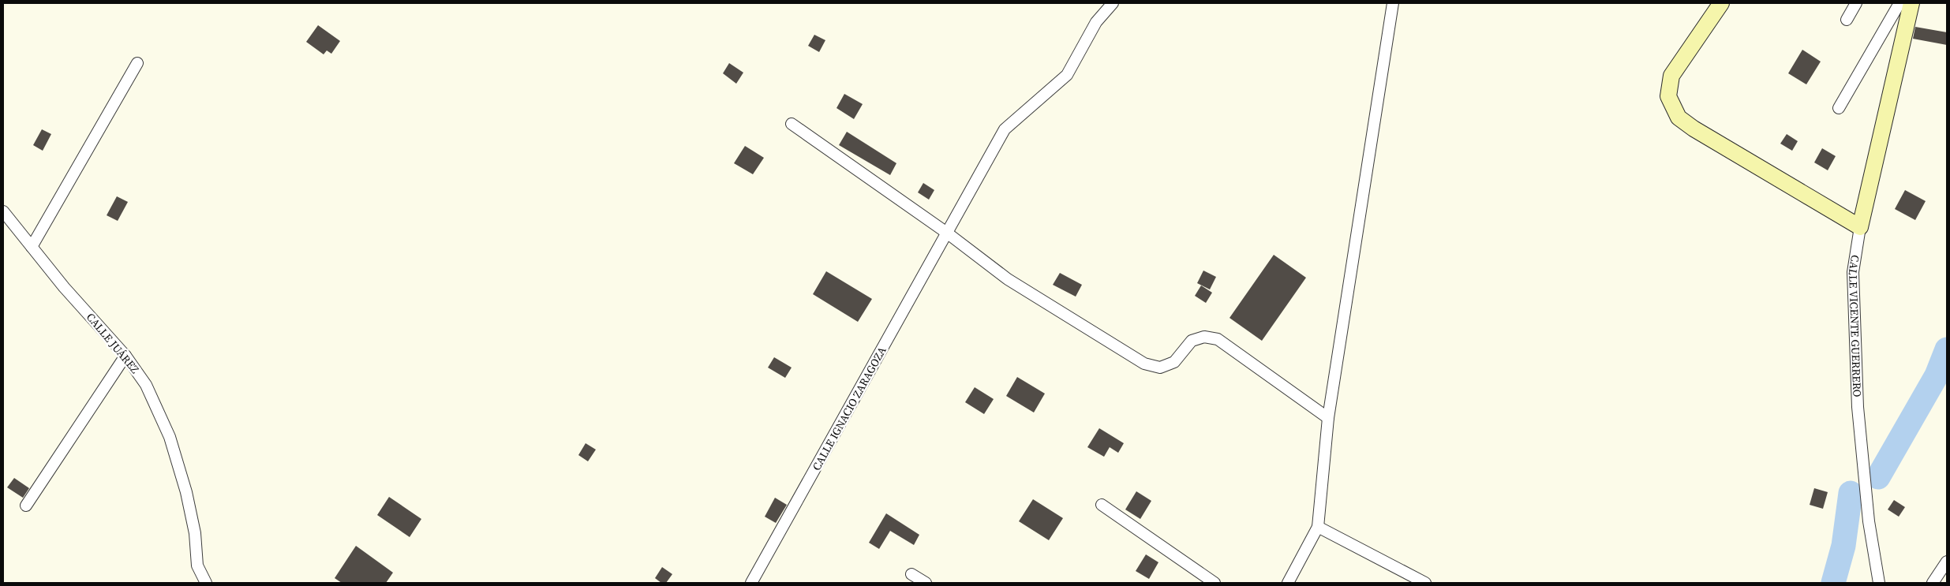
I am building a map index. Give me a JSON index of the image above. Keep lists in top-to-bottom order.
{
  "streets": {
    "street": ["CALLE VICENTE GUERRERO", "CALLE JUÁREZ", "CALLE IGNACIO ZARAGOZA"]
  }
}
